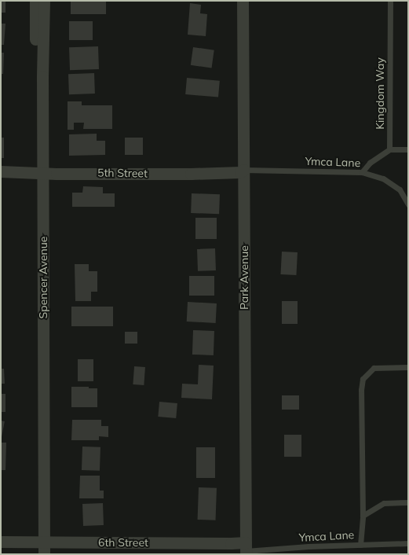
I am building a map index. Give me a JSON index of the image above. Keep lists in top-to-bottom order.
{
  "streets": {
    "street": [
      "5th Street",
      "Spencer Avenue",
      "Park Avenue",
      "6th Street"
    ],
    "lane": ["Kingdom Way", "Ymca Lane"]
  },
  "crossings": [
    ["Ymca Lane", "5th Street"],
    ["Ymca Lane", "Park Avenue"],
    ["Ymca Lane", "6th Street"],
    ["5th Street", "Spencer Avenue"],
    ["5th Street", "Park Avenue"],
    ["Spencer Avenue", "6th Street"],
    ["Park Avenue", "6th Street"]
  ]
}
